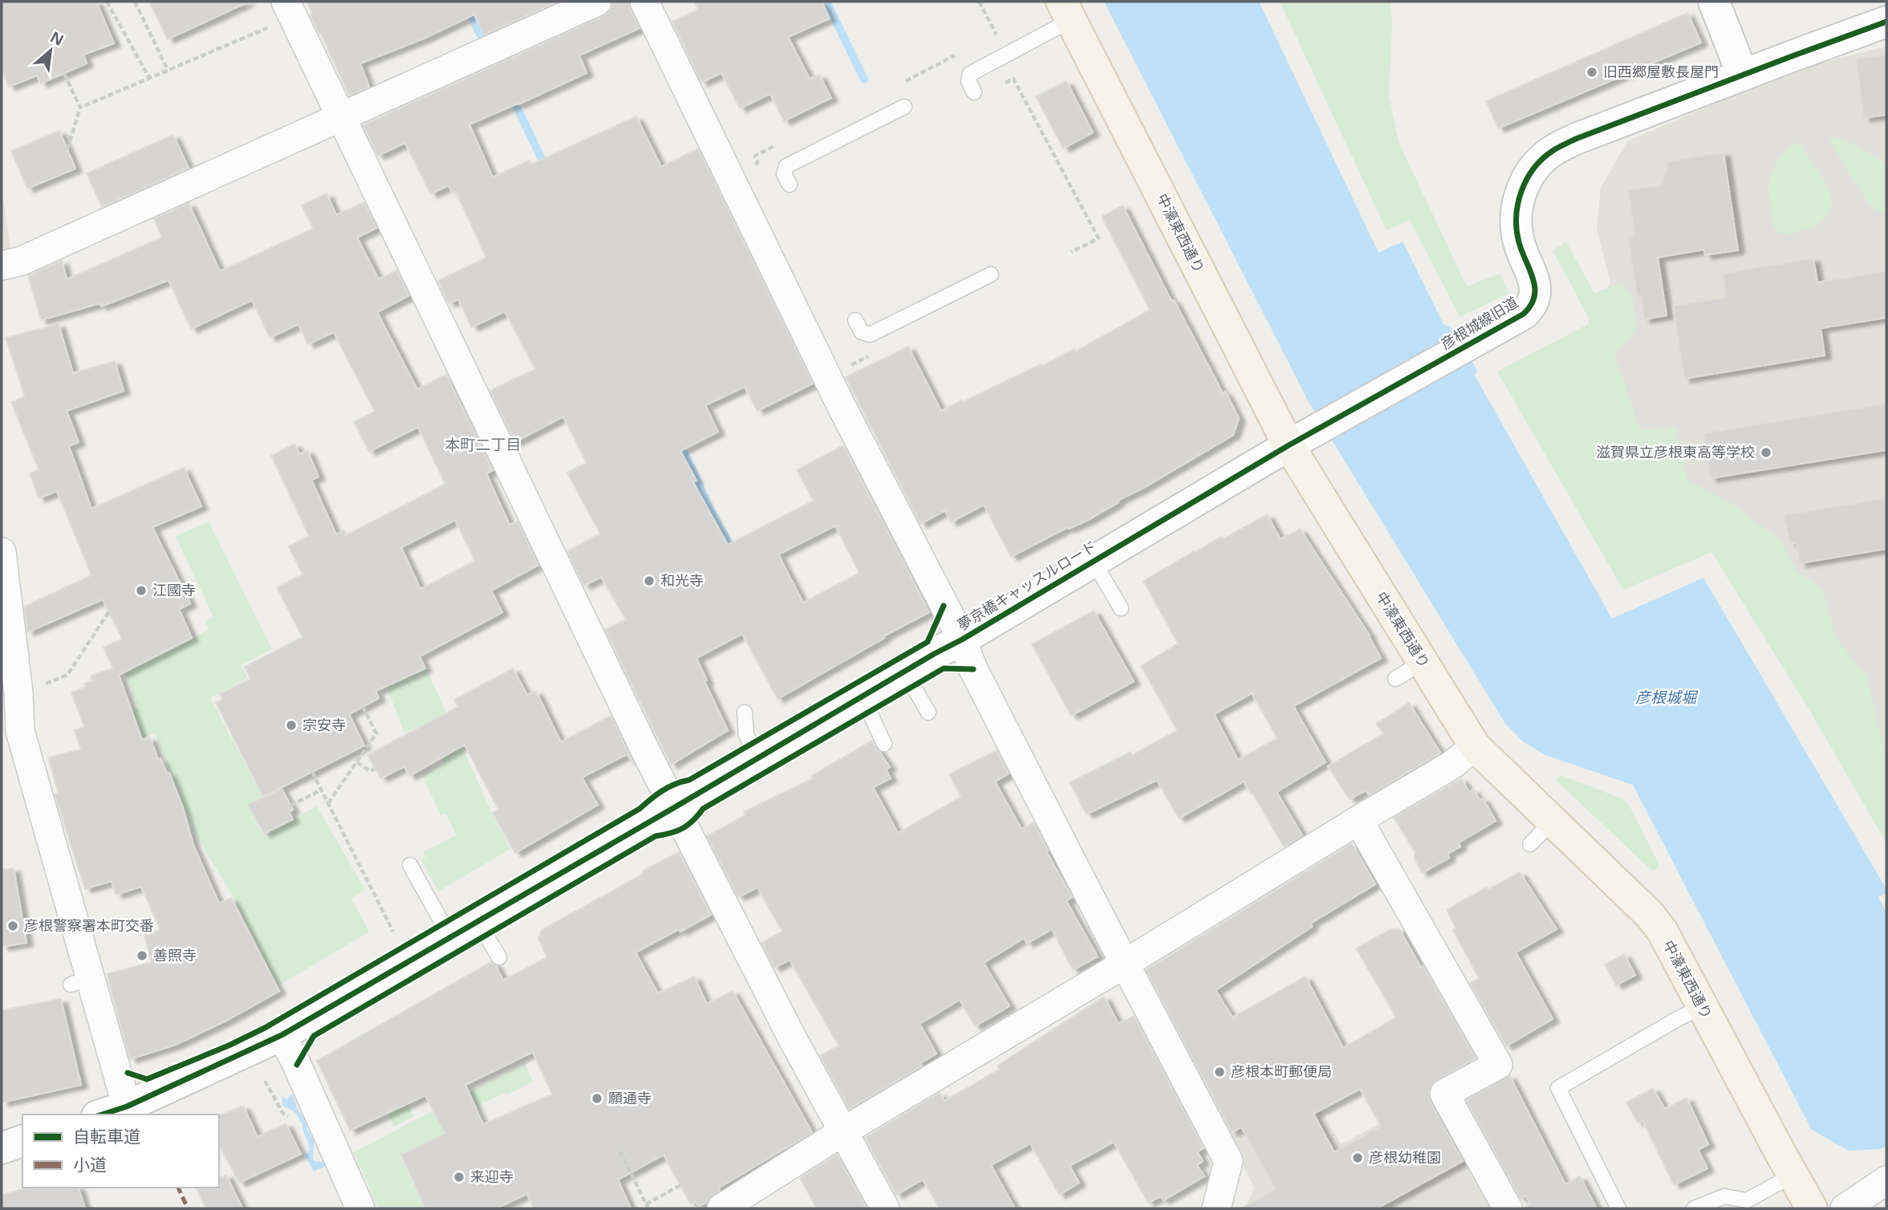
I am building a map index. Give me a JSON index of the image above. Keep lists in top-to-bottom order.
{
  "streets": {
    "main road": ["中濠東西通り"],
    "street": ["彦根城線旧道", "夢京橋キャッスルロード"]
  },
  "crossings": [
    ["中濠東西通り", "彦根城線旧道"],
    ["中濠東西通り", "夢京橋キャッスルロード"],
    ["彦根城線旧道", "夢京橋キャッスルロード"]
  ],
  "districts": ["本町二丁目"],
  "water": ["彦根城堀"],
  "places": [
    "旧西郷屋敷長屋門",
    "滋賀県立彦根東高等学校",
    "和光寺",
    "江國寺",
    "宗安寺",
    "彦根警察署本町交番",
    "善照寺",
    "彦根本町郵便局",
    "願通寺",
    "彦根幼稚園",
    "来迎寺"
  ],
  "legend": ["自転車道", "小道"],
  "north": "top right"
}
